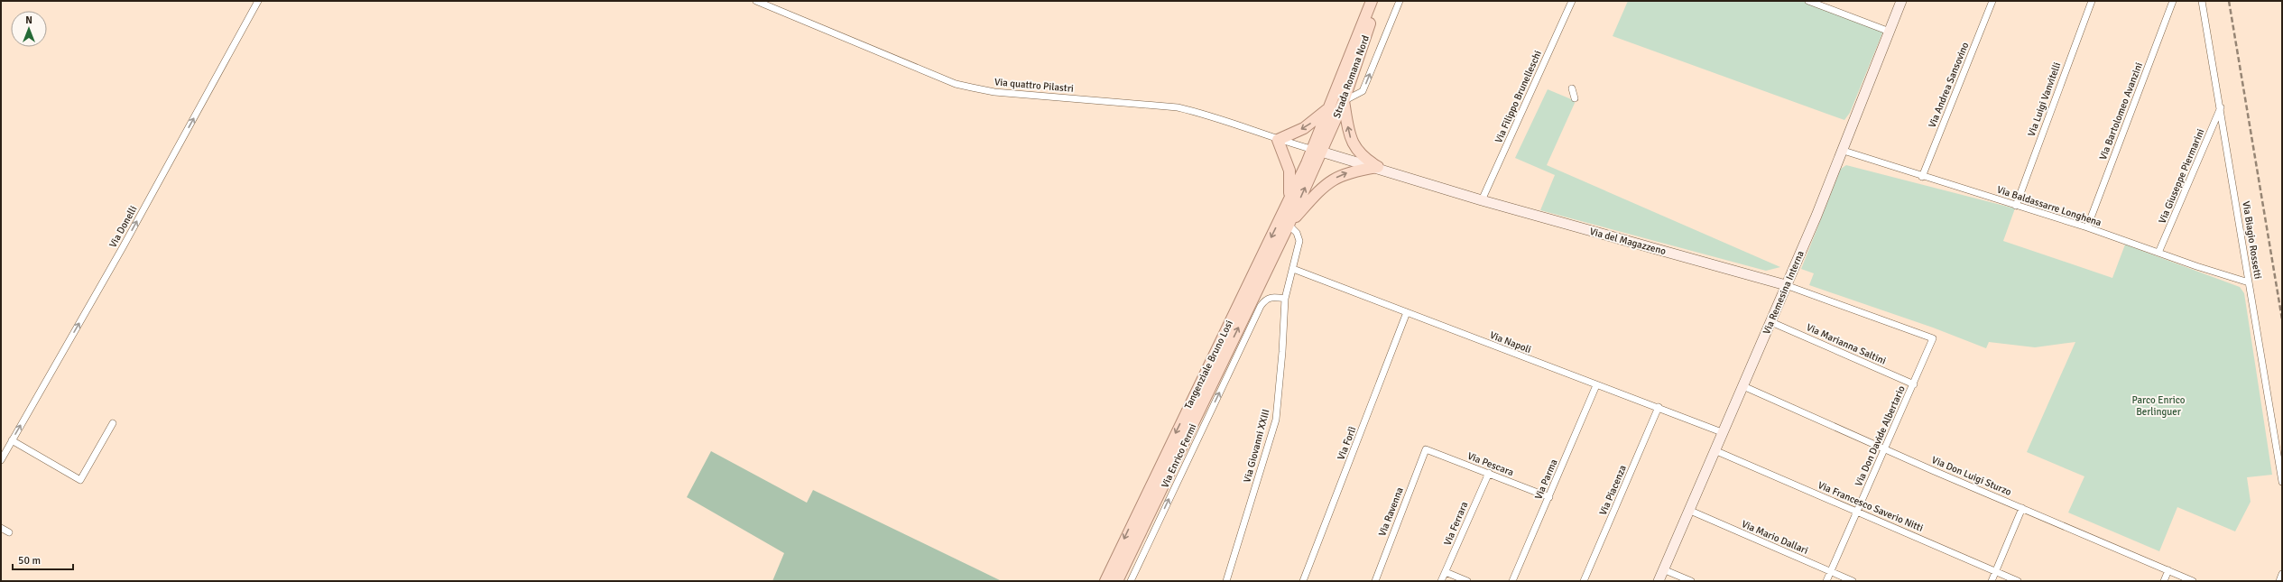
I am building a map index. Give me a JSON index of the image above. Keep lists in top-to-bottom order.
{
  "streets": {
    "main road": ["Strada Romana Nord", "Tangenziale Bruno Losi"],
    "street": [
      "Via quattro Pilastri",
      "Via Andrea Sansovino",
      "Via Filippo Brunelleschi",
      "Via Luigi Vanvitelli",
      "Via Bartolomeo Avanzini",
      "Via Giuseppe Piermarini",
      "Via Baldassarre Longhena",
      "Via Donelli",
      "Via Biagio Rossetti",
      "Via del Magazzeno",
      "Via Remesina Interna",
      "Via Napoli",
      "Via Marianna Saltini",
      "Via Don Davide Albertario",
      "Via Forlì",
      "Via Giovanni XXIII",
      "Via Enrico Fermi",
      "Via Pescara",
      "Via Don Luigi Sturzo",
      "Via Parma",
      "Via Piacenza",
      "Via Francesco Saverio Nitti",
      "Via Ravenna",
      "Via Ferrara",
      "Via Mario Dallari"
    ]
  },
  "crossings": [
    ["Strada Romana Nord", "Via quattro Pilastri"],
    ["Strada Romana Nord", "Via del Magazzeno"],
    ["Strada Romana Nord", "Tangenziale Bruno Losi"],
    ["Via quattro Pilastri", "Via del Magazzeno"],
    ["Via quattro Pilastri", "Tangenziale Bruno Losi"],
    ["Via Andrea Sansovino", "Via Baldassarre Longhena"],
    ["Via Filippo Brunelleschi", "Via del Magazzeno"],
    ["Via Luigi Vanvitelli", "Via Baldassarre Longhena"],
    ["Via Bartolomeo Avanzini", "Via Baldassarre Longhena"],
    ["Via Giuseppe Piermarini", "Via Baldassarre Longhena"],
    ["Via Giuseppe Piermarini", "Via Biagio Rossetti"],
    ["Via Baldassarre Longhena", "Via Biagio Rossetti"],
    ["Via Baldassarre Longhena", "Via Remesina Interna"],
    ["Via del Magazzeno", "Via Remesina Interna"],
    ["Via del Magazzeno", "Tangenziale Bruno Losi"],
    ["Via del Magazzeno", "Via Don Davide Albertario"],
    ["Via Remesina Interna", "Via Napoli"],
    ["Via Remesina Interna", "Via Marianna Saltini"],
    ["Via Remesina Interna", "Via Don Luigi Sturzo"],
    ["Via Remesina Interna", "Via Francesco Saverio Nitti"],
    ["Via Remesina Interna", "Via Mario Dallari"],
    ["Via Napoli", "Via Forlì"],
    ["Via Napoli", "Via Giovanni XXIII"],
    ["Via Napoli", "Via Parma"],
    ["Via Napoli", "Via Piacenza"],
    ["Via Marianna Saltini", "Via Don Davide Albertario"],
    ["Tangenziale Bruno Losi", "Via Giovanni XXIII"],
    ["Via Don Davide Albertario", "Via Don Luigi Sturzo"],
    ["Via Don Davide Albertario", "Via Francesco Saverio Nitti"],
    ["Via Don Davide Albertario", "Via Mario Dallari"],
    ["Via Giovanni XXIII", "Via Enrico Fermi"],
    ["Via Pescara", "Via Parma"],
    ["Via Pescara", "Via Ravenna"],
    ["Via Pescara", "Via Ferrara"]
  ],
  "one_way": ["Via Donelli", "Via Enrico Fermi"],
  "parks": ["Parco Enrico Berlinguer"],
  "scale_bar": "50 m",
  "north": "top"
}
